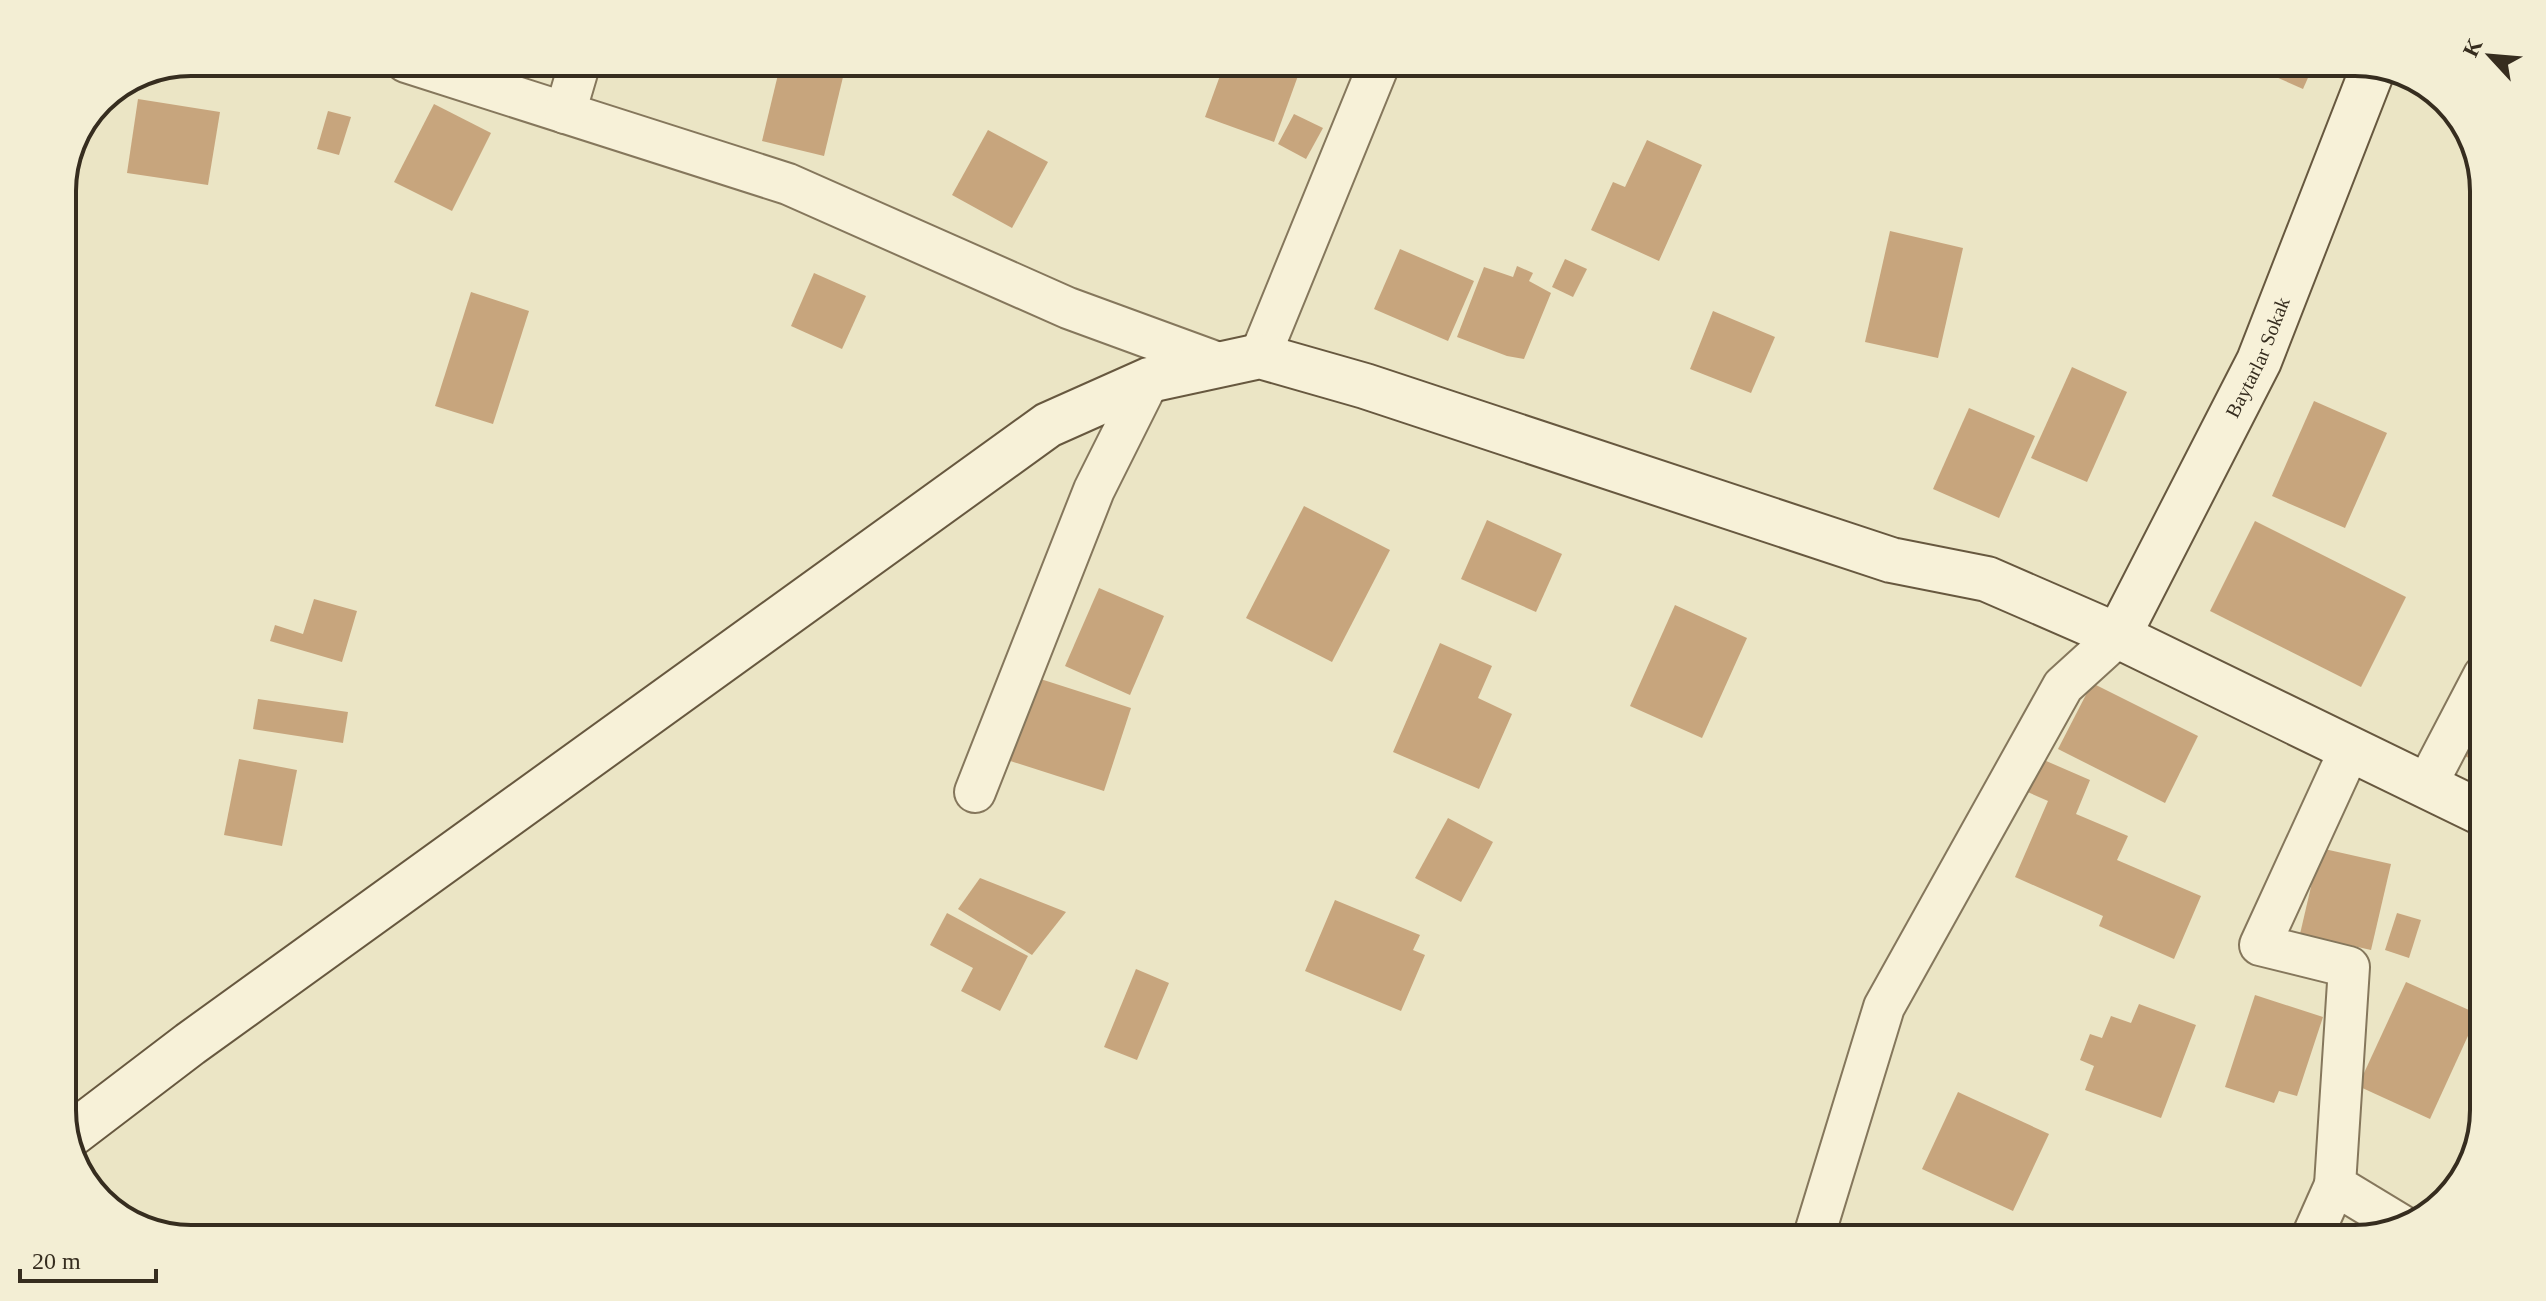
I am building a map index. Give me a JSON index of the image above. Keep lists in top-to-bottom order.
{
  "streets": {
    "main road": ["Baytarlar Sokak"]
  },
  "scale_bar": "20 m",
  "north": "top left"
}
